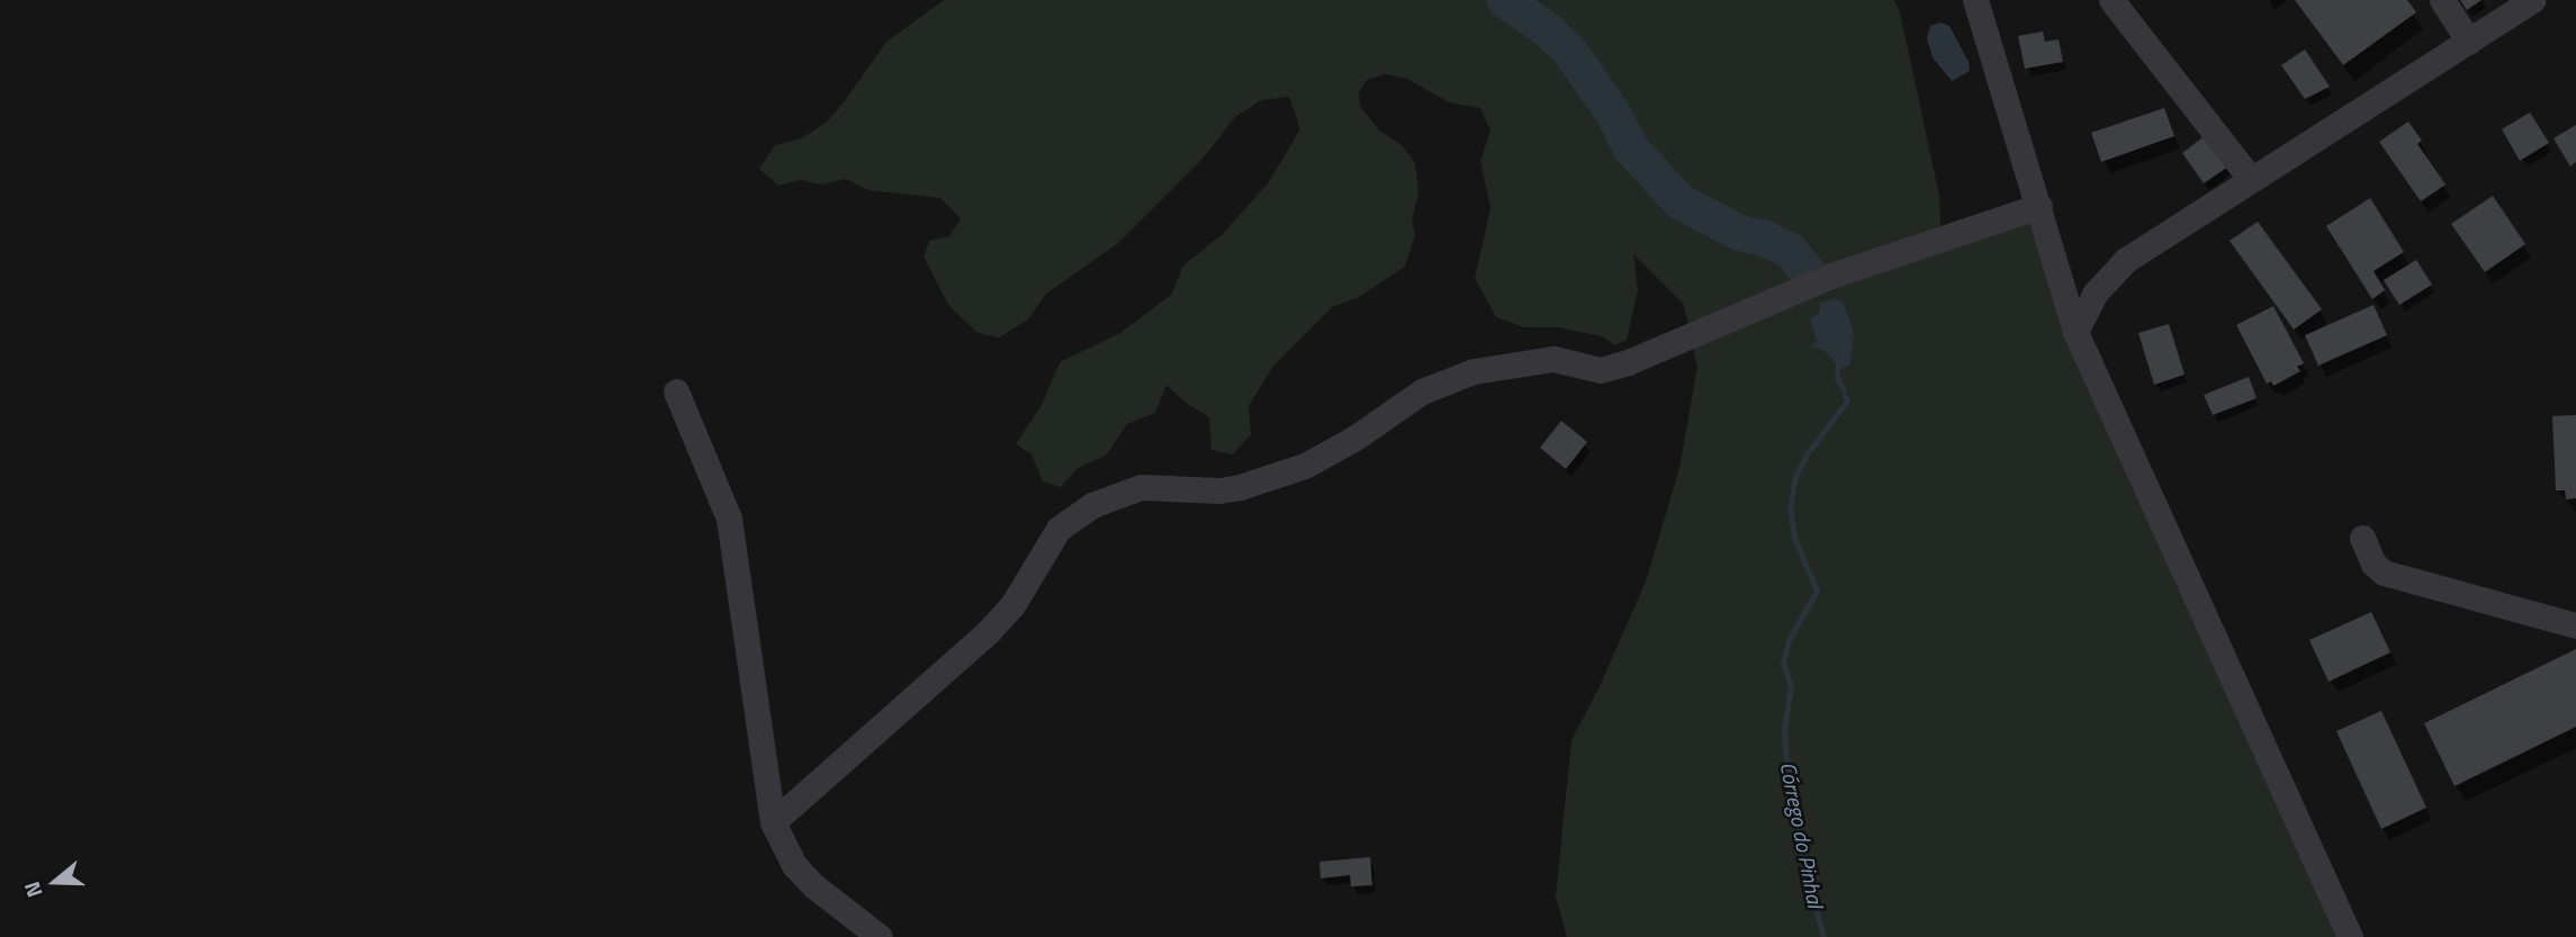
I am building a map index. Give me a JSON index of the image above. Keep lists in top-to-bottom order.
{
  "water": ["Córrego do Pinhal"],
  "north": "left"
}
